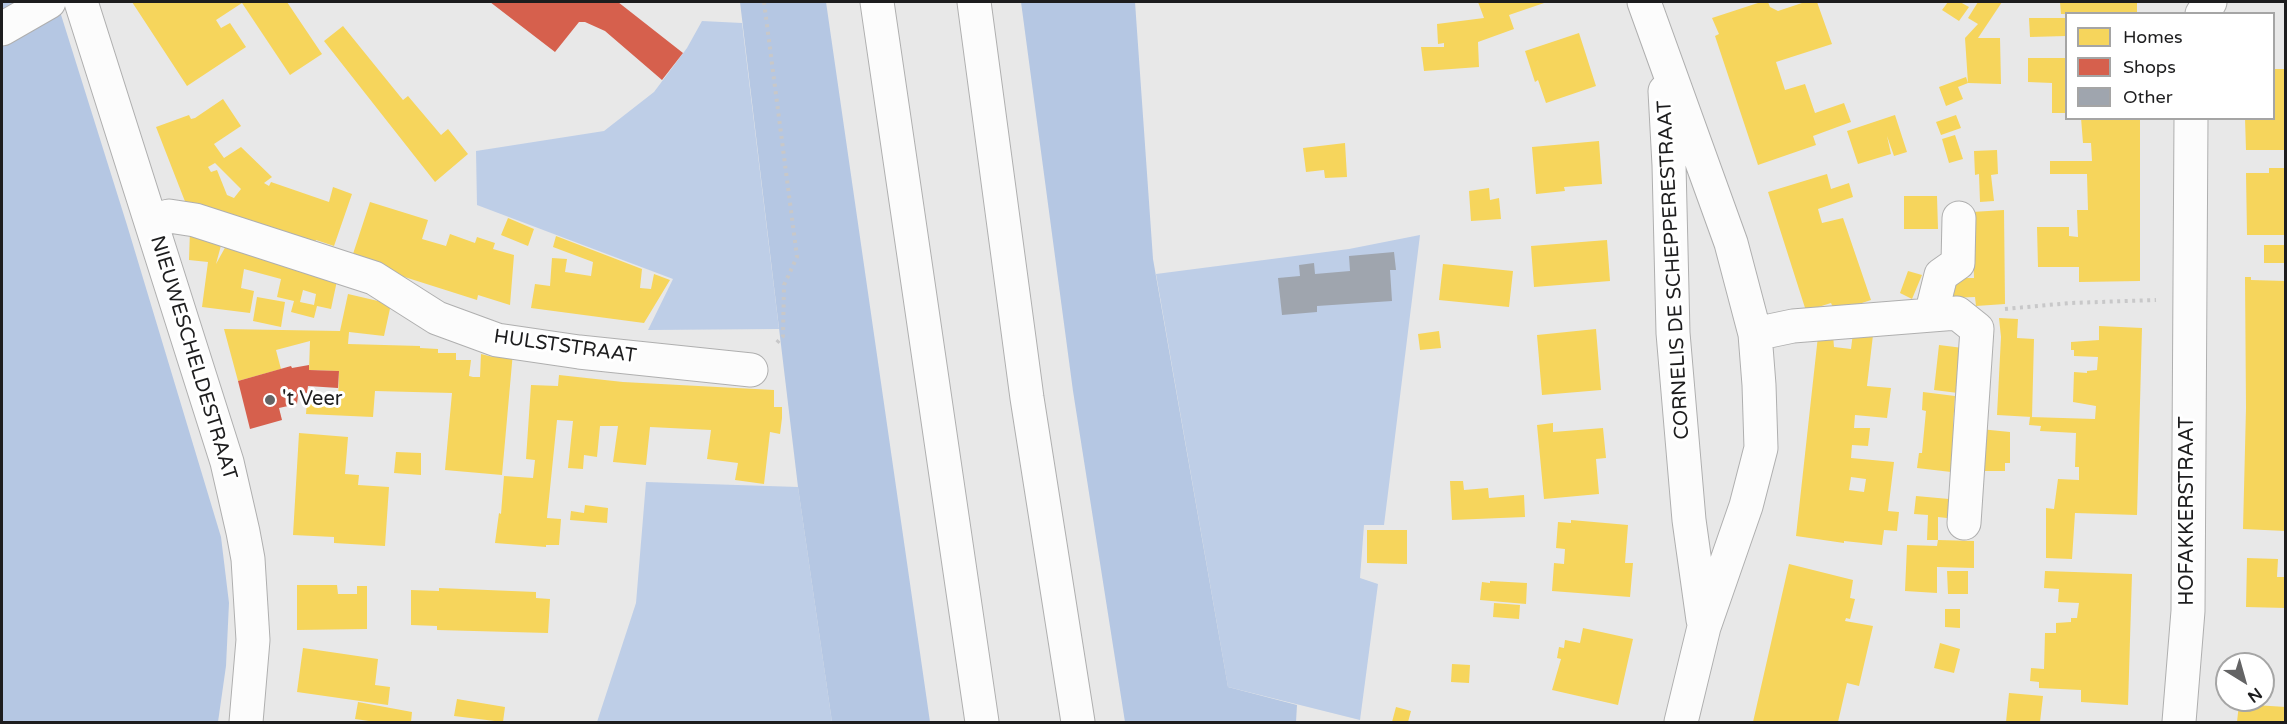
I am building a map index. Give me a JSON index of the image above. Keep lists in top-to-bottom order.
{
  "streets": {
    "main road": [
      "CORNELIS DE SCHEPPERESTRAAT",
      "HULSTSTRAAT",
      "NIEUWESCHELDESTRAAT",
      "HOFAKKERSTRAAT"
    ]
  },
  "crossings": [
    ["HULSTSTRAAT", "NIEUWESCHELDESTRAAT"]
  ],
  "places": ["'t Veer"],
  "legend": ["Homes", "Shops", "Other"],
  "north": "bottom right"
}
